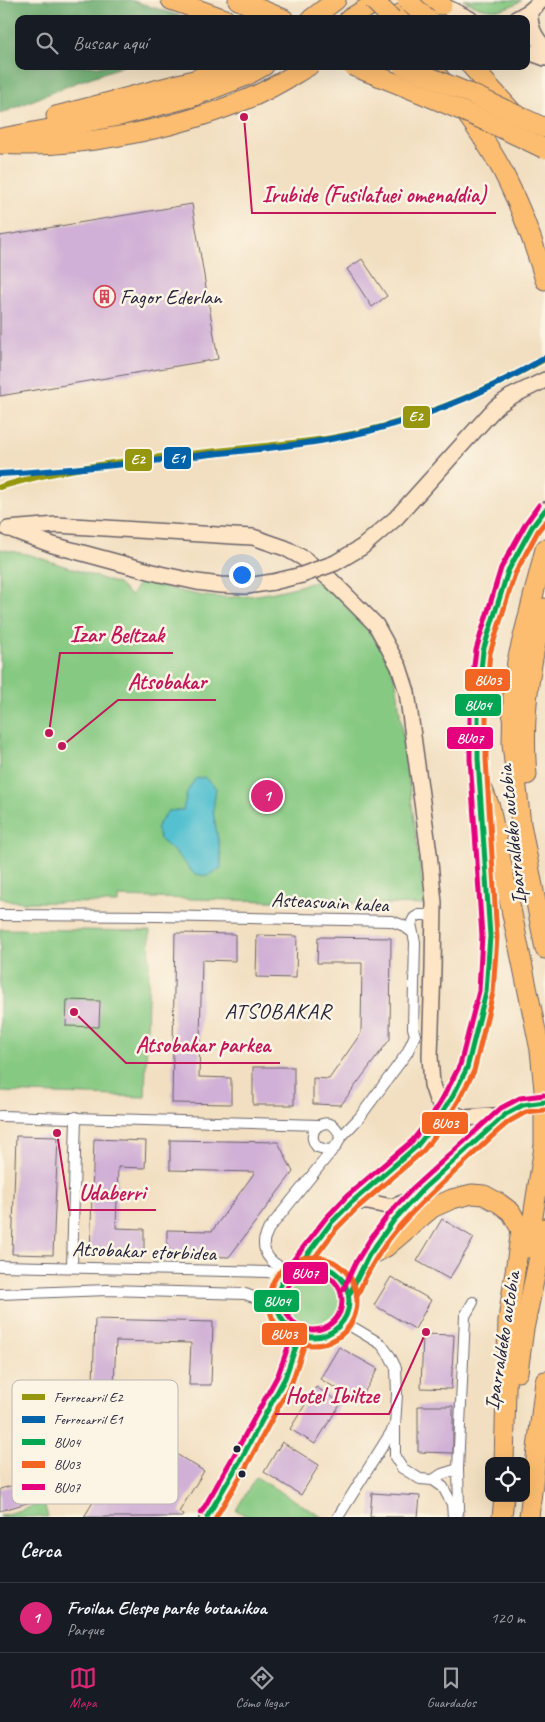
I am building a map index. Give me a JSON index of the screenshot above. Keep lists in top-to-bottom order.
{
  "streets": {
    "highway": ["Iparraldeko autobia"],
    "street": ["Asteasuain kalea", "Atsobakar etorbidea"]
  },
  "districts": ["ATSOBAKAR"],
  "places": {
    "other": [
      "Irubide (Fusilatuei omenaldia)",
      "Izar Beltzak",
      "Atsobakar",
      "Atsobakar parkea",
      "Udaberri",
      "Hotel Ibiltze"
    ],
    "building": ["Fagor Ederlan"]
  },
  "lines": [
    "rail line E1",
    "rail line E2",
    "transit line BU07",
    "transit line BU04",
    "transit line BU03"
  ],
  "legend": [
    "Ferrocarril E2",
    "Ferrocarril E1",
    "BU04",
    "BU03",
    "BU07"
  ],
  "page": {
    "search": "Buscar aquí",
    "pins": "1",
    "heading": "Cerca",
    "list": [
      {
        "mark": "1",
        "name": "Froilan Elespe parke botanikoa",
        "note": "Parque",
        "value": "120 m"
      }
    ],
    "nav": ["Mapa", "Cómo llegar", "Guardados"]
  }
}
